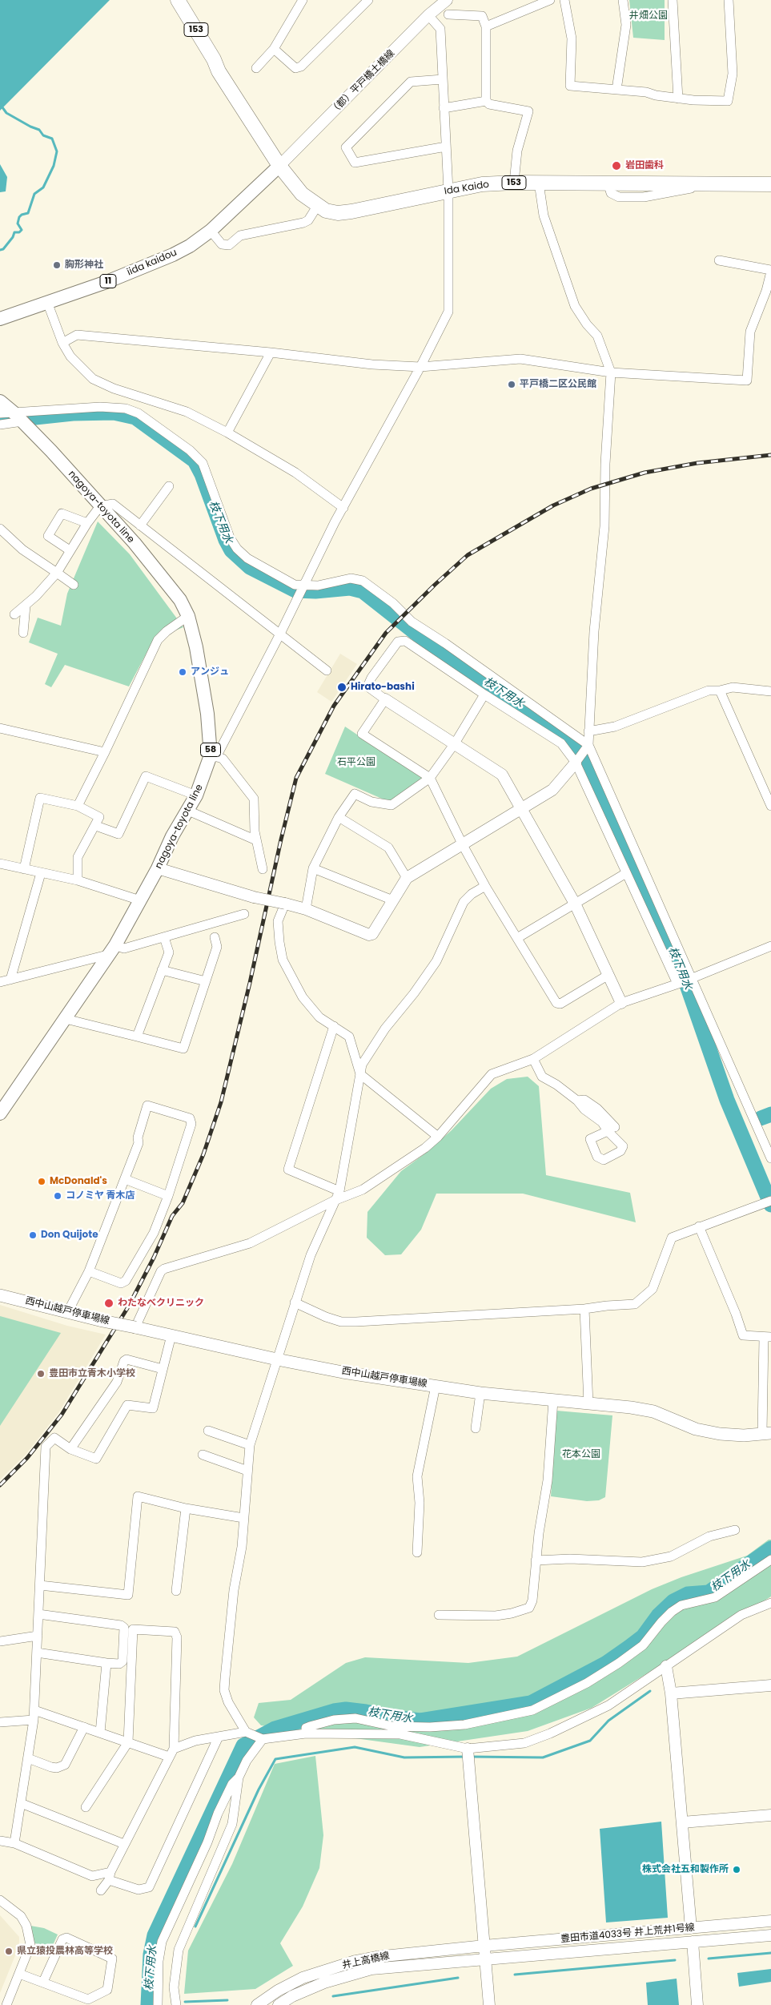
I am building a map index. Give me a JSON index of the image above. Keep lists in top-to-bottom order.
{
  "streets": {
    "highway": ["153", "Ida Kaido"],
    "main road": [
      "iida kaidou",
      "11",
      "nagoya-toyota line",
      "58",
      "西中山越戸停車場線"
    ],
    "street": ["（都）平戸橋土橋線", "豊田市道4033号 井上荒井1号線", "井上高橋線"]
  },
  "crossings": [
    ["153", "（都）平戸橋土橋線"],
    ["153", "Ida Kaido"],
    ["153", "iida kaidou"],
    ["（都）平戸橋土橋線", "Ida Kaido"],
    ["（都）平戸橋土橋線", "iida kaidou"],
    ["Ida Kaido", "iida kaidou"],
    ["豊田市道4033号 井上荒井1号線", "井上高橋線"]
  ],
  "water": ["枝下用水"],
  "parks": ["井畑公園", "石平公園", "花本公園"],
  "places": [
    "岩田歯科",
    "胸形神社",
    "平戸橋二区公民館",
    "アンジュ",
    "Hirato-bashi",
    "McDonald's",
    "コノミヤ 青木店",
    "Don Quijote",
    "わたなべクリニック",
    "豊田市立青木小学校",
    "株式会社五和製作所",
    "県立猿投農林高等学校"
  ]
}
